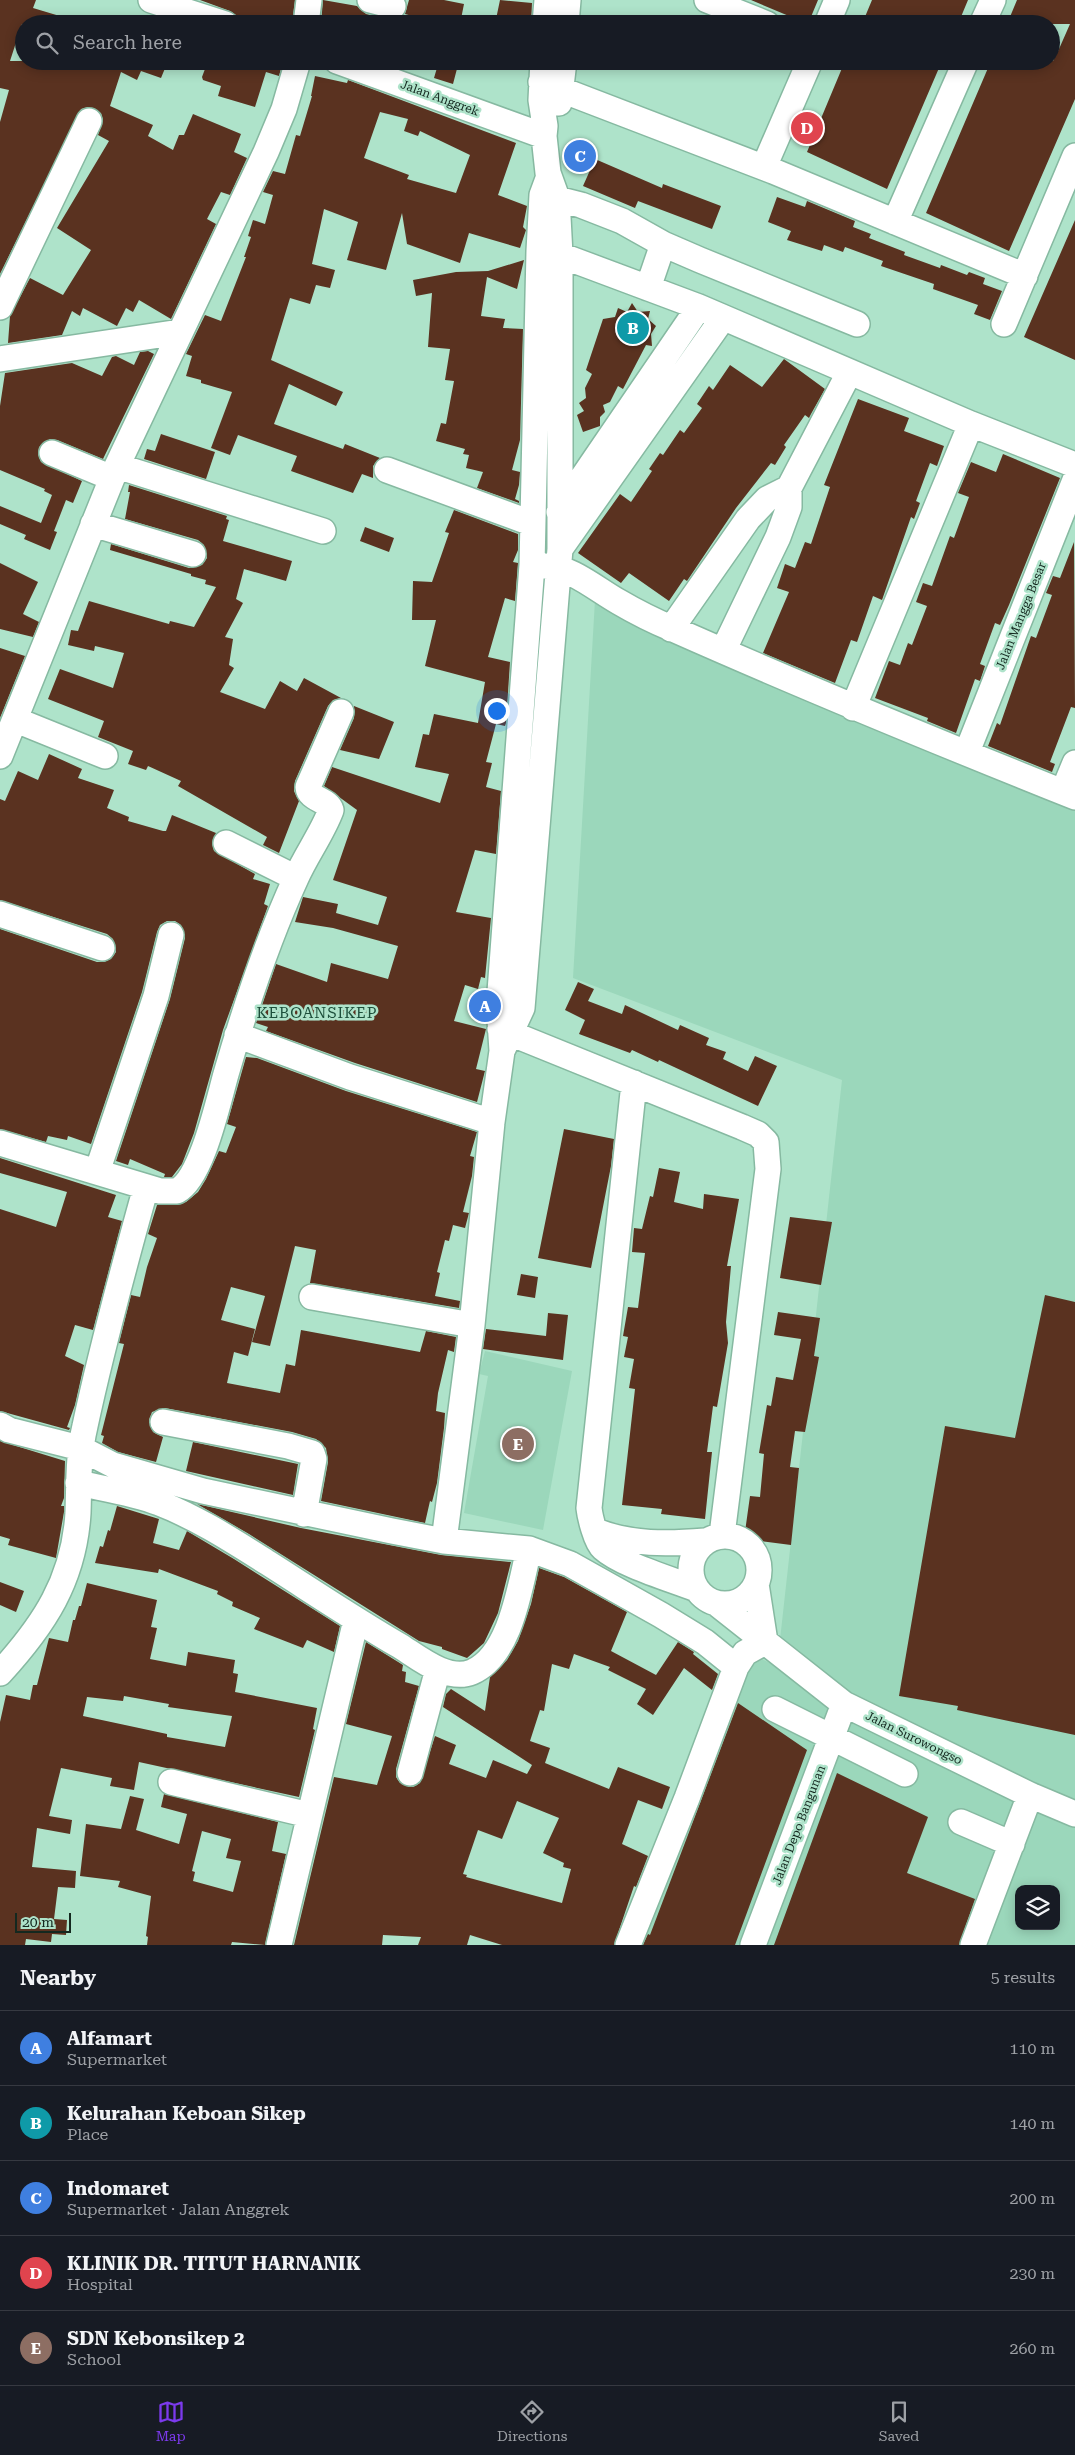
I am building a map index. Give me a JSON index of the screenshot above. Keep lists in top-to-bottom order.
{
  "streets": {
    "street": [
      "Jalan Anggrek",
      "Jalan Mangga Besar",
      "Jalan Surowongso",
      "Jalan Depo Bangunan"
    ]
  },
  "crossings": [
    ["Jalan Surowongso", "Jalan Depo Bangunan"]
  ],
  "districts": ["KEBOANSIKEP"],
  "scale_bar": "20 m",
  "page": {
    "search": "Search here",
    "pins": [
      "D",
      "C",
      "B",
      "A",
      "E"
    ],
    "scale": "20 m",
    "heading": ["Nearby", "5 results"],
    "list": [
      {
        "mark": "A",
        "name": "Alfamart",
        "note": "Supermarket",
        "value": "110 m"
      },
      {
        "mark": "B",
        "name": "Kelurahan Keboan Sikep",
        "note": "Place",
        "value": "140 m"
      },
      {
        "mark": "C",
        "name": "Indomaret",
        "note": "Supermarket · Jalan Anggrek",
        "value": "200 m"
      },
      {
        "mark": "D",
        "name": "KLINIK DR. TITUT HARNANIK",
        "note": "Hospital",
        "value": "230 m"
      },
      {
        "mark": "E",
        "name": "SDN Kebonsikep 2",
        "note": "School",
        "value": "260 m"
      }
    ],
    "nav": ["Map", "Directions", "Saved"]
  }
}
